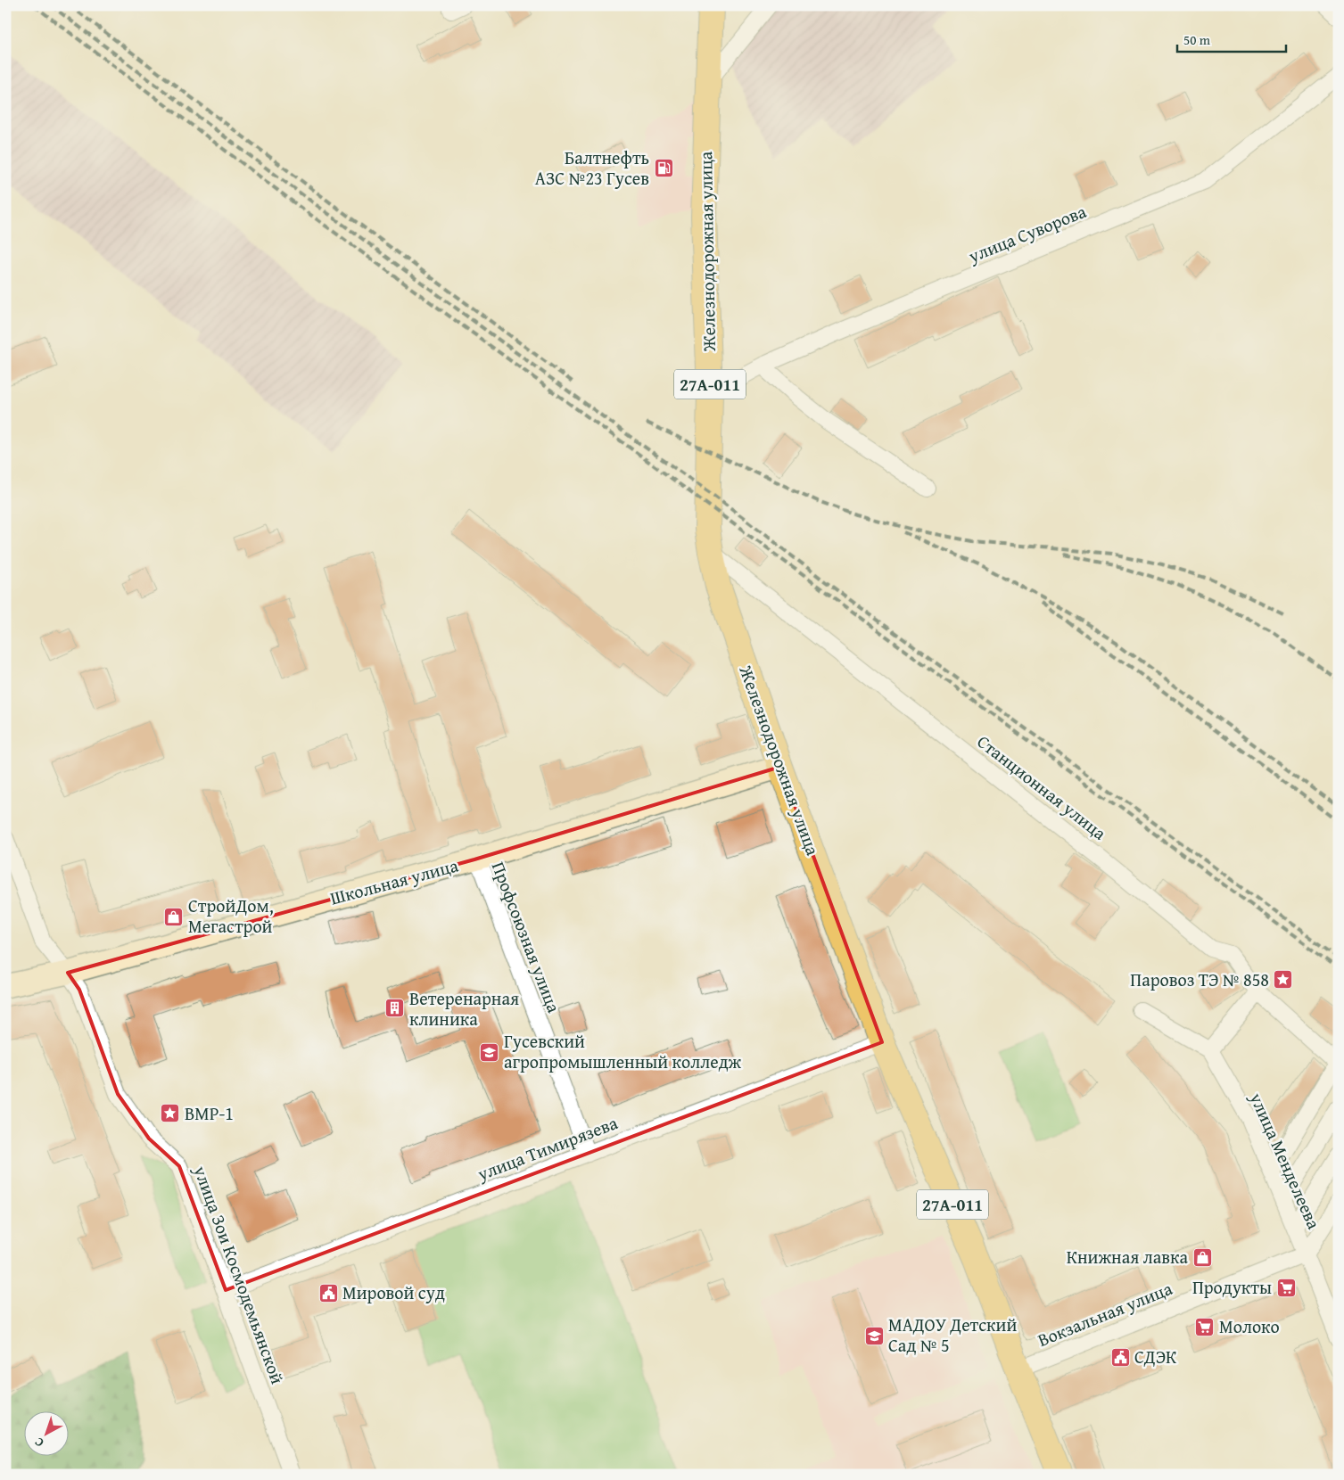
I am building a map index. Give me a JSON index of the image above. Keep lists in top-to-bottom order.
{
  "streets": {
    "main road": ["Железнодорожная улица", "27А-011", "Школьная улица"],
    "street": [
      "улица Суворова",
      "Станционная улица",
      "Профсоюзная улица",
      "улица Тимирязева",
      "улица Менделеева",
      "улица Зои Космодемьянской",
      "Вокзальная улица"
    ]
  },
  "crossings": [
    ["улица Суворова", "Железнодорожная улица"],
    ["Железнодорожная улица", "Станционная улица"],
    ["Железнодорожная улица", "Школьная улица"],
    ["Железнодорожная улица", "улица Тимирязева"],
    ["Железнодорожная улица", "Вокзальная улица"],
    ["Станционная улица", "улица Менделеева"],
    ["Школьная улица", "Профсоюзная улица"],
    ["Школьная улица", "улица Зои Космодемьянской"],
    ["Профсоюзная улица", "улица Тимирязева"],
    ["улица Тимирязева", "улица Зои Космодемьянской"],
    ["улица Менделеева", "Вокзальная улица"]
  ],
  "places": {
    "fuel station": ["Балтнефть АЗС №23 Гусев"],
    "shop": ["СтройДом, Мегастрой", "Книжная лавка"],
    "place": ["Паровоз ТЭ № 858", "BMP-1"],
    "building": ["Ветеренарная клиника"],
    "school or university": ["Гусевский агропромышленный колледж", "МАДОУ Детский Сад № 5"],
    "supermarket": ["Продукты", "Молоко"],
    "public building": ["Мировой суд", "СДЭК"]
  },
  "scale_bar": "50 m",
  "north": "bottom left"
}
